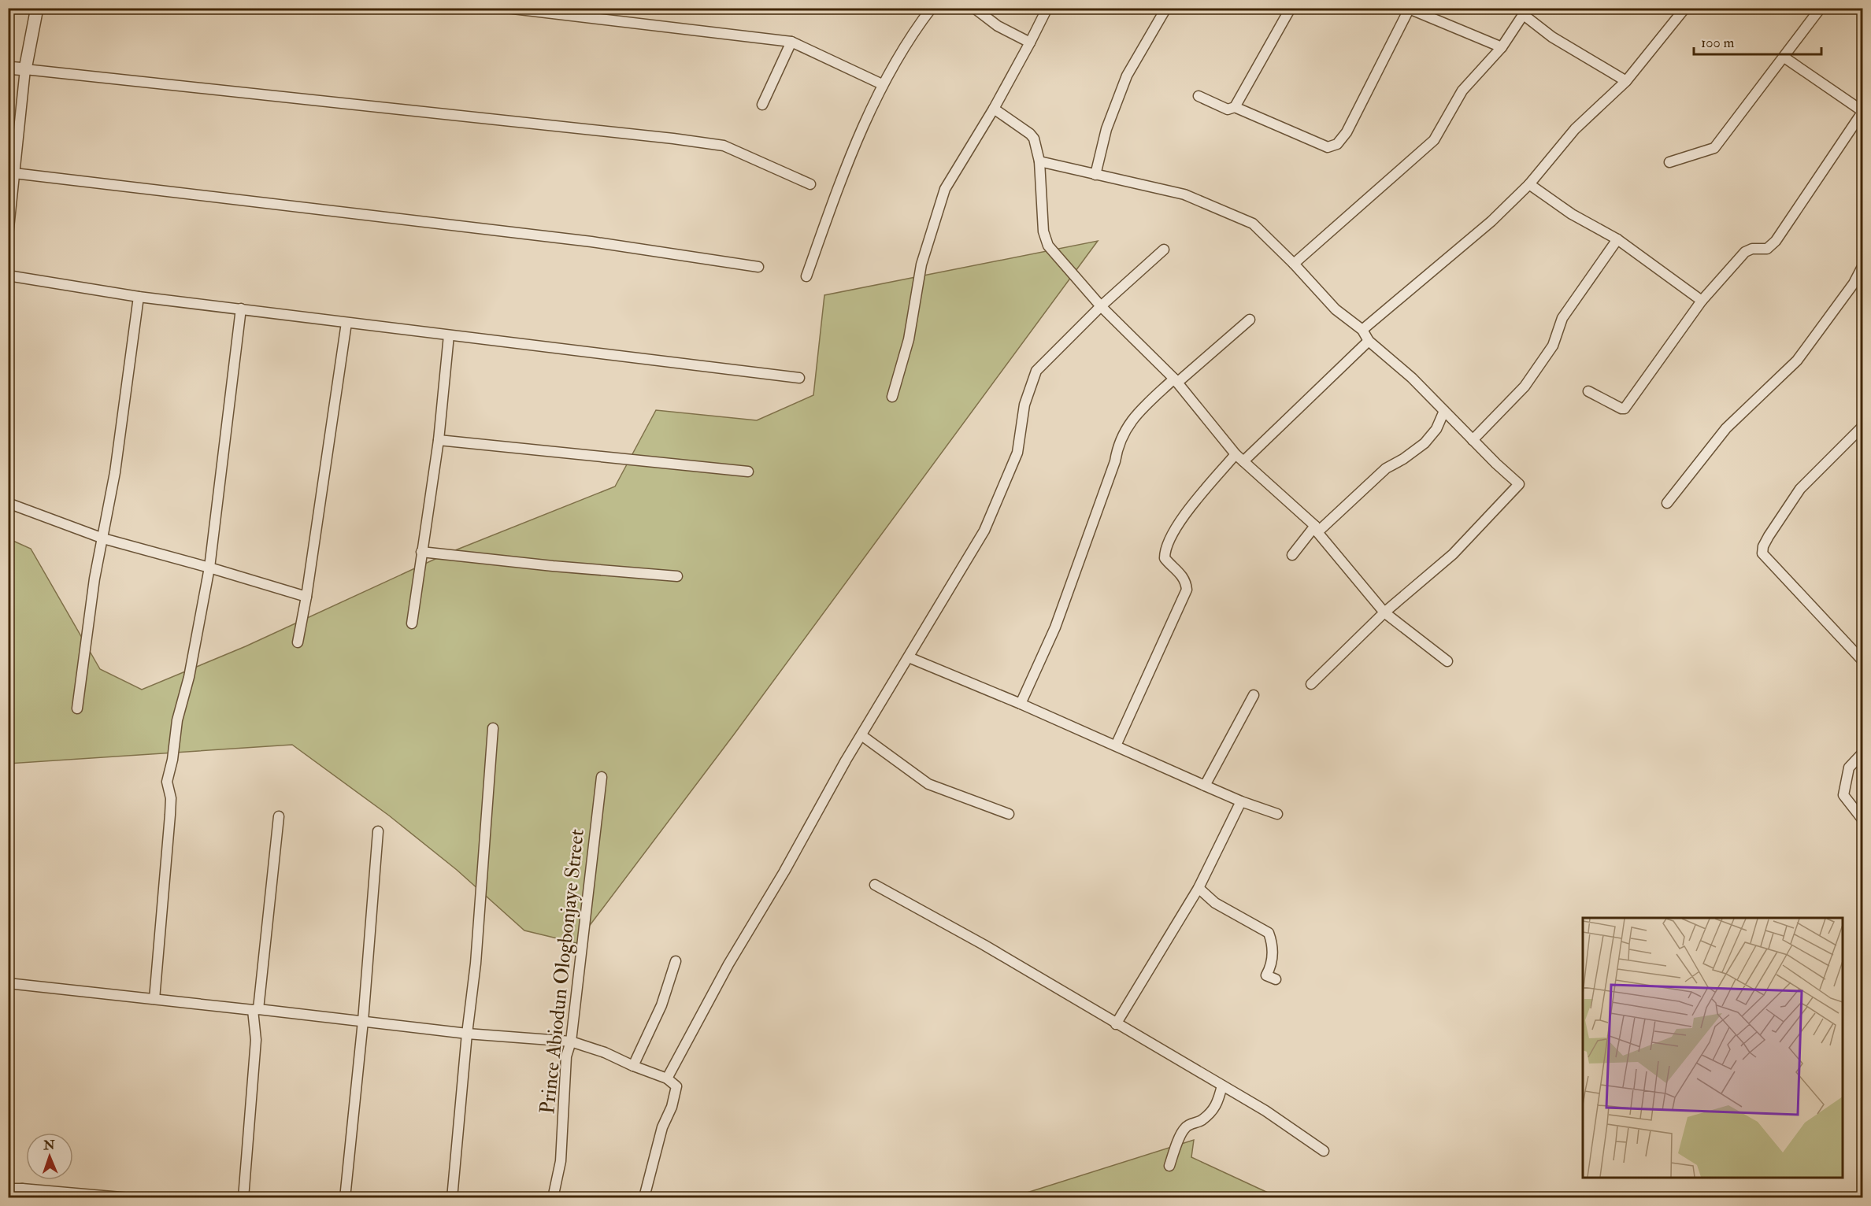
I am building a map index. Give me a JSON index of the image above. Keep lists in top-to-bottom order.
{
  "streets": {
    "street": ["Prince Abiodun Ologbonjaye Street"]
  },
  "scale_bar": "100 m",
  "north": "top"
}
